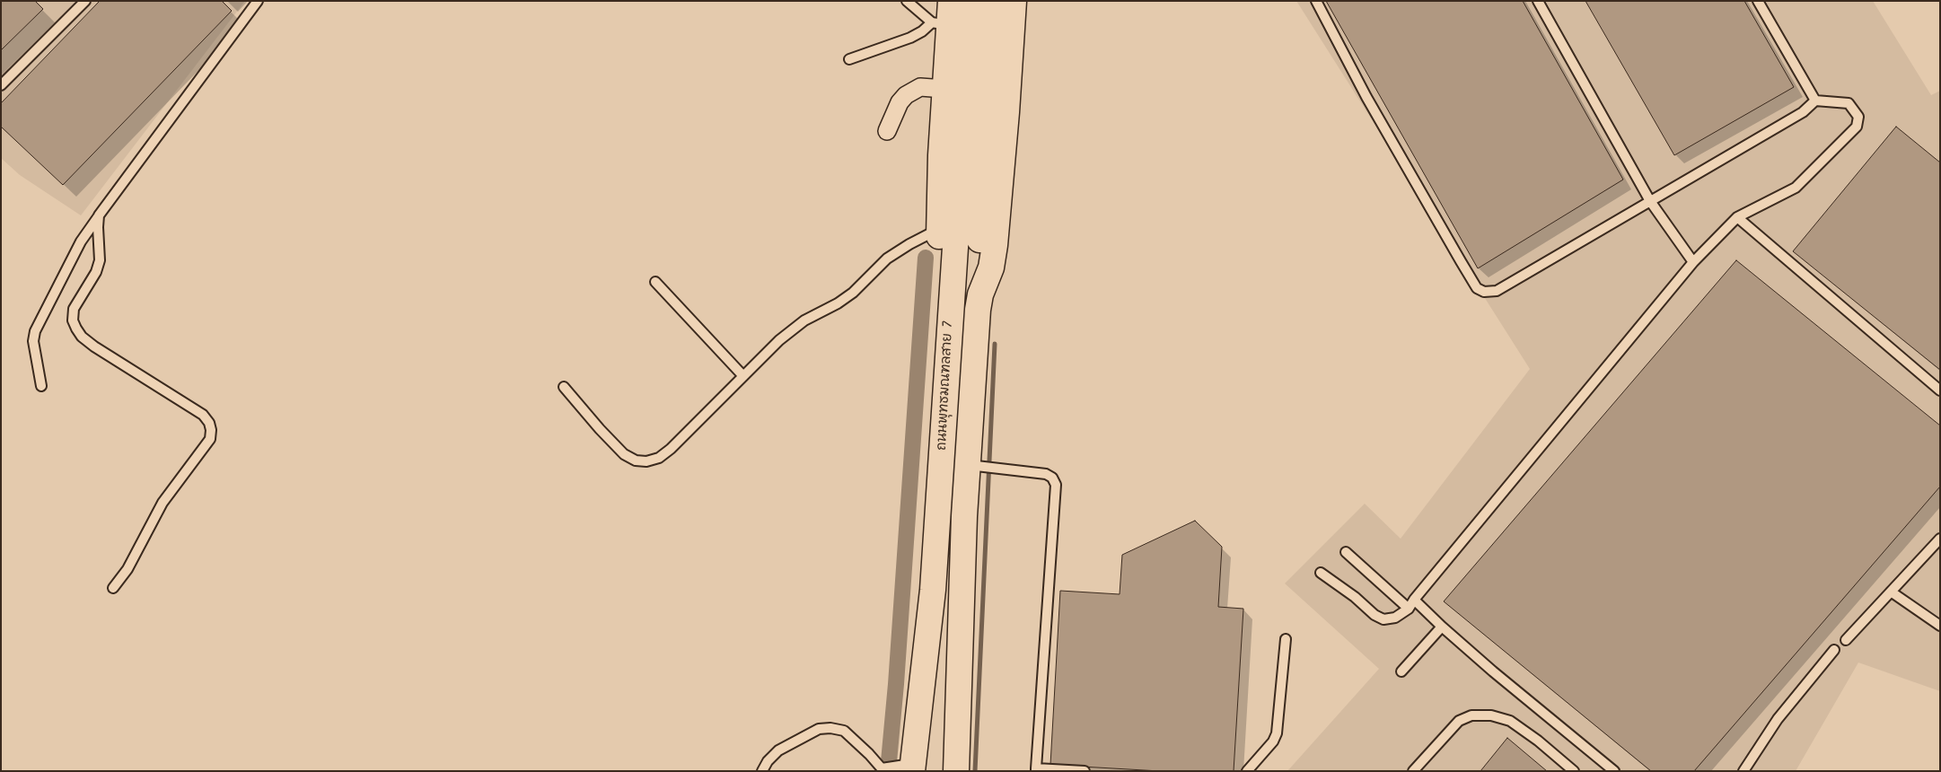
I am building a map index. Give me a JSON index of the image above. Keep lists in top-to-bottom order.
{
  "streets": {
    "main road": ["ถนนพุทธมณฑลสาย 7"]
  }
}
